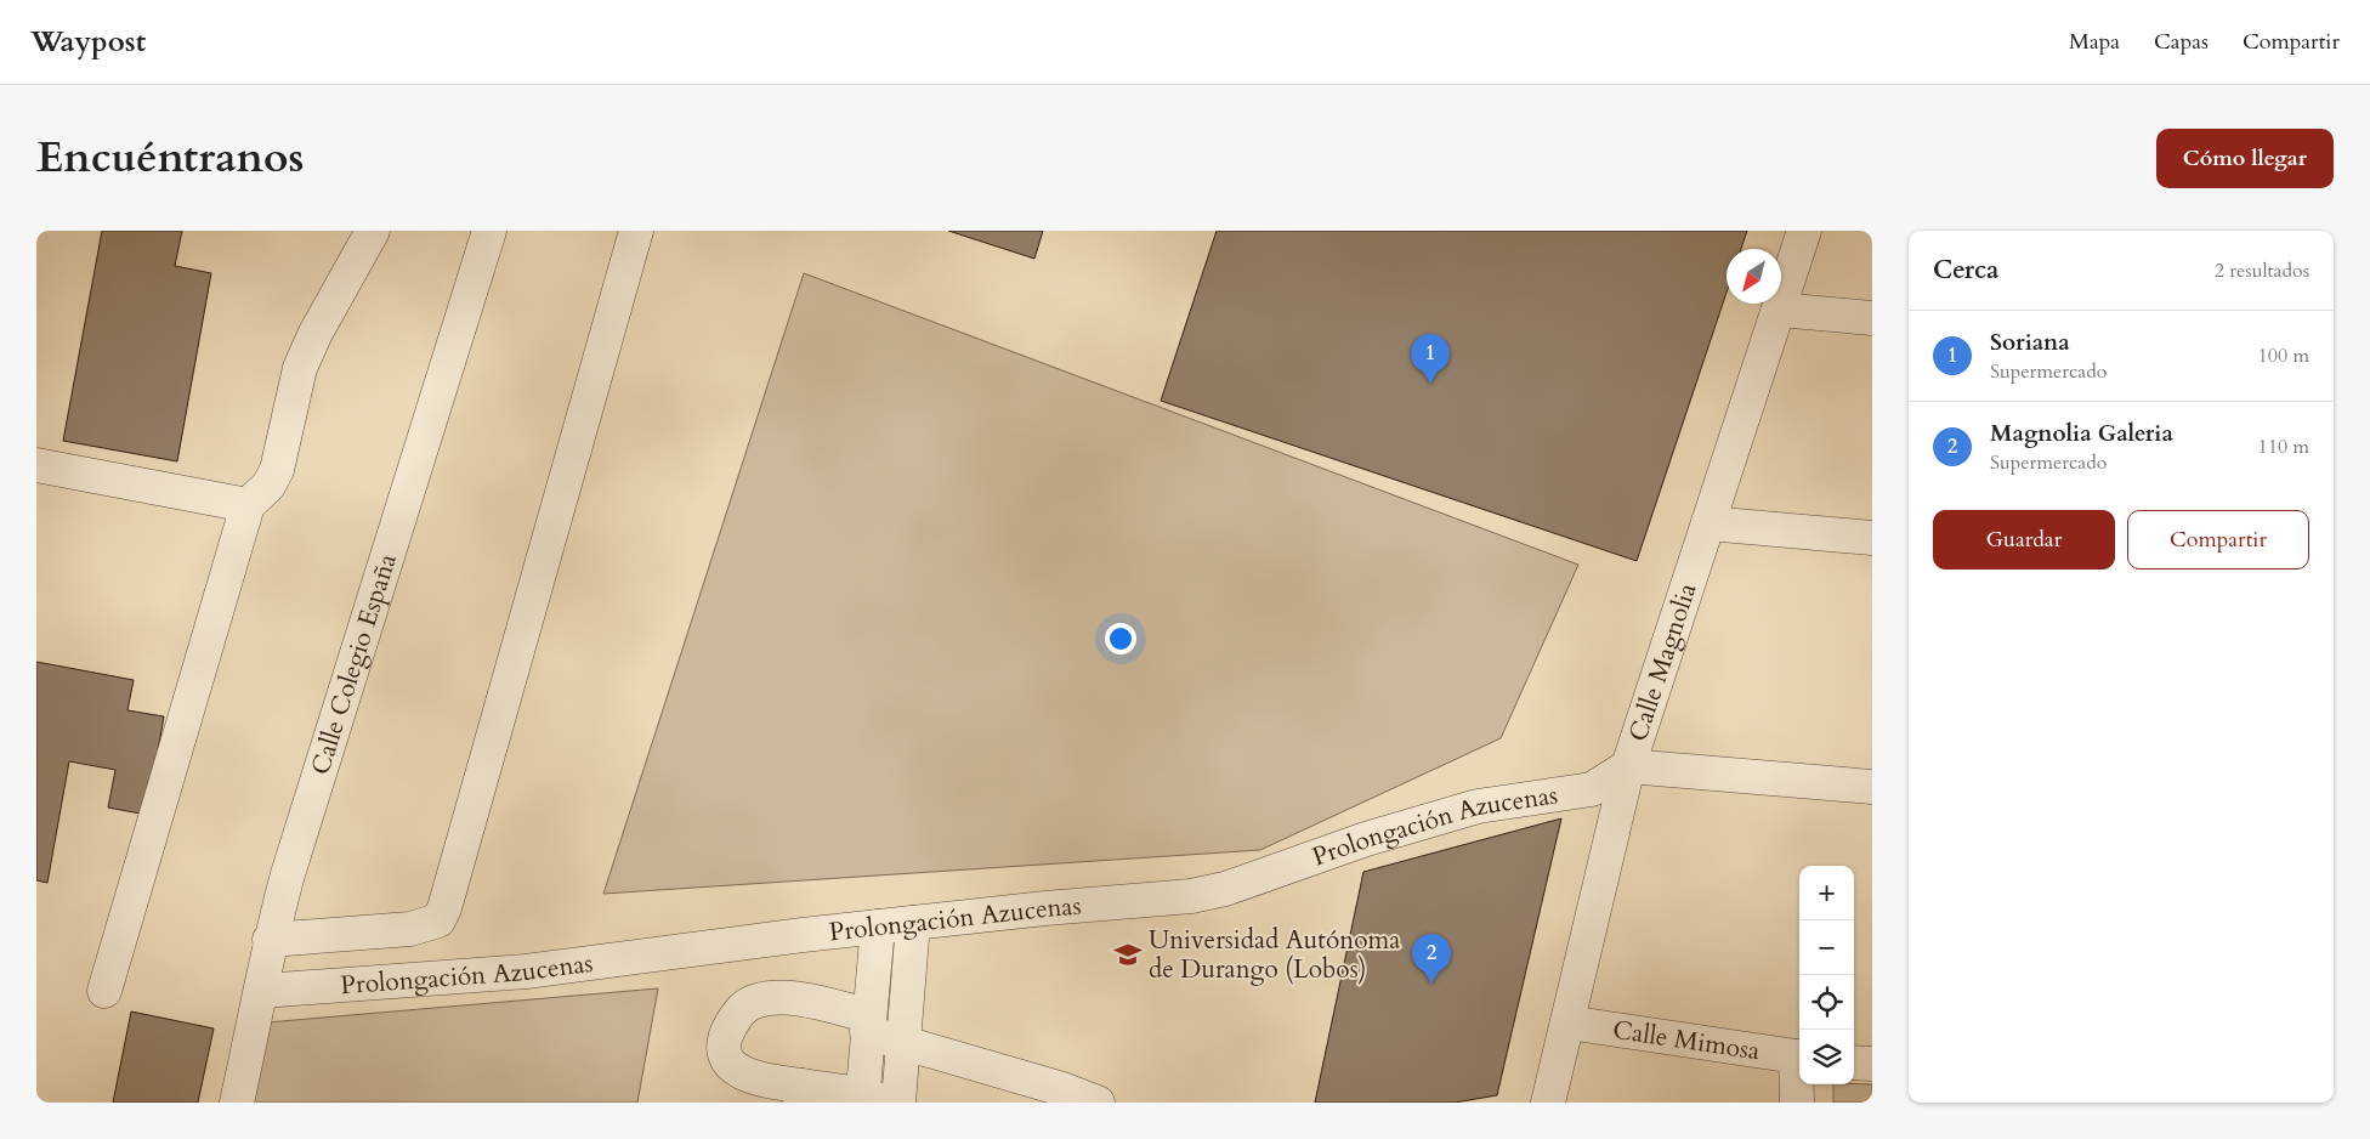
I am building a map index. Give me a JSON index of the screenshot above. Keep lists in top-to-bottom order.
{
  "streets": {
    "street": [
      "Calle Magnolia",
      "Calle Colegio España",
      "Prolongación Azucenas",
      "Calle Mimosa"
    ]
  },
  "crossings": [
    ["Calle Magnolia", "Prolongación Azucenas"],
    ["Calle Magnolia", "Calle Mimosa"],
    ["Calle Colegio España", "Prolongación Azucenas"]
  ],
  "places": {
    "school or university": ["Universidad Autónoma de Durango (Lobos)"]
  },
  "north": "bottom left",
  "page": {
    "header": "Waypost",
    "nav": ["Mapa", "Capas", "Compartir"],
    "title": "Encuéntranos",
    "buttons": [
      "Cómo llegar",
      ["Guardar", "Compartir"]
    ],
    "heading": ["Cerca", "2 resultados"],
    "list": [
      {
        "mark": "1",
        "name": "Soriana",
        "note": "Supermercado",
        "value": "100 m"
      },
      {
        "mark": "2",
        "name": "Magnolia Galeria",
        "note": "Supermercado",
        "value": "110 m"
      }
    ],
    "pins": ["1", "2"],
    "map_buttons": ["+", "−"]
  }
}
